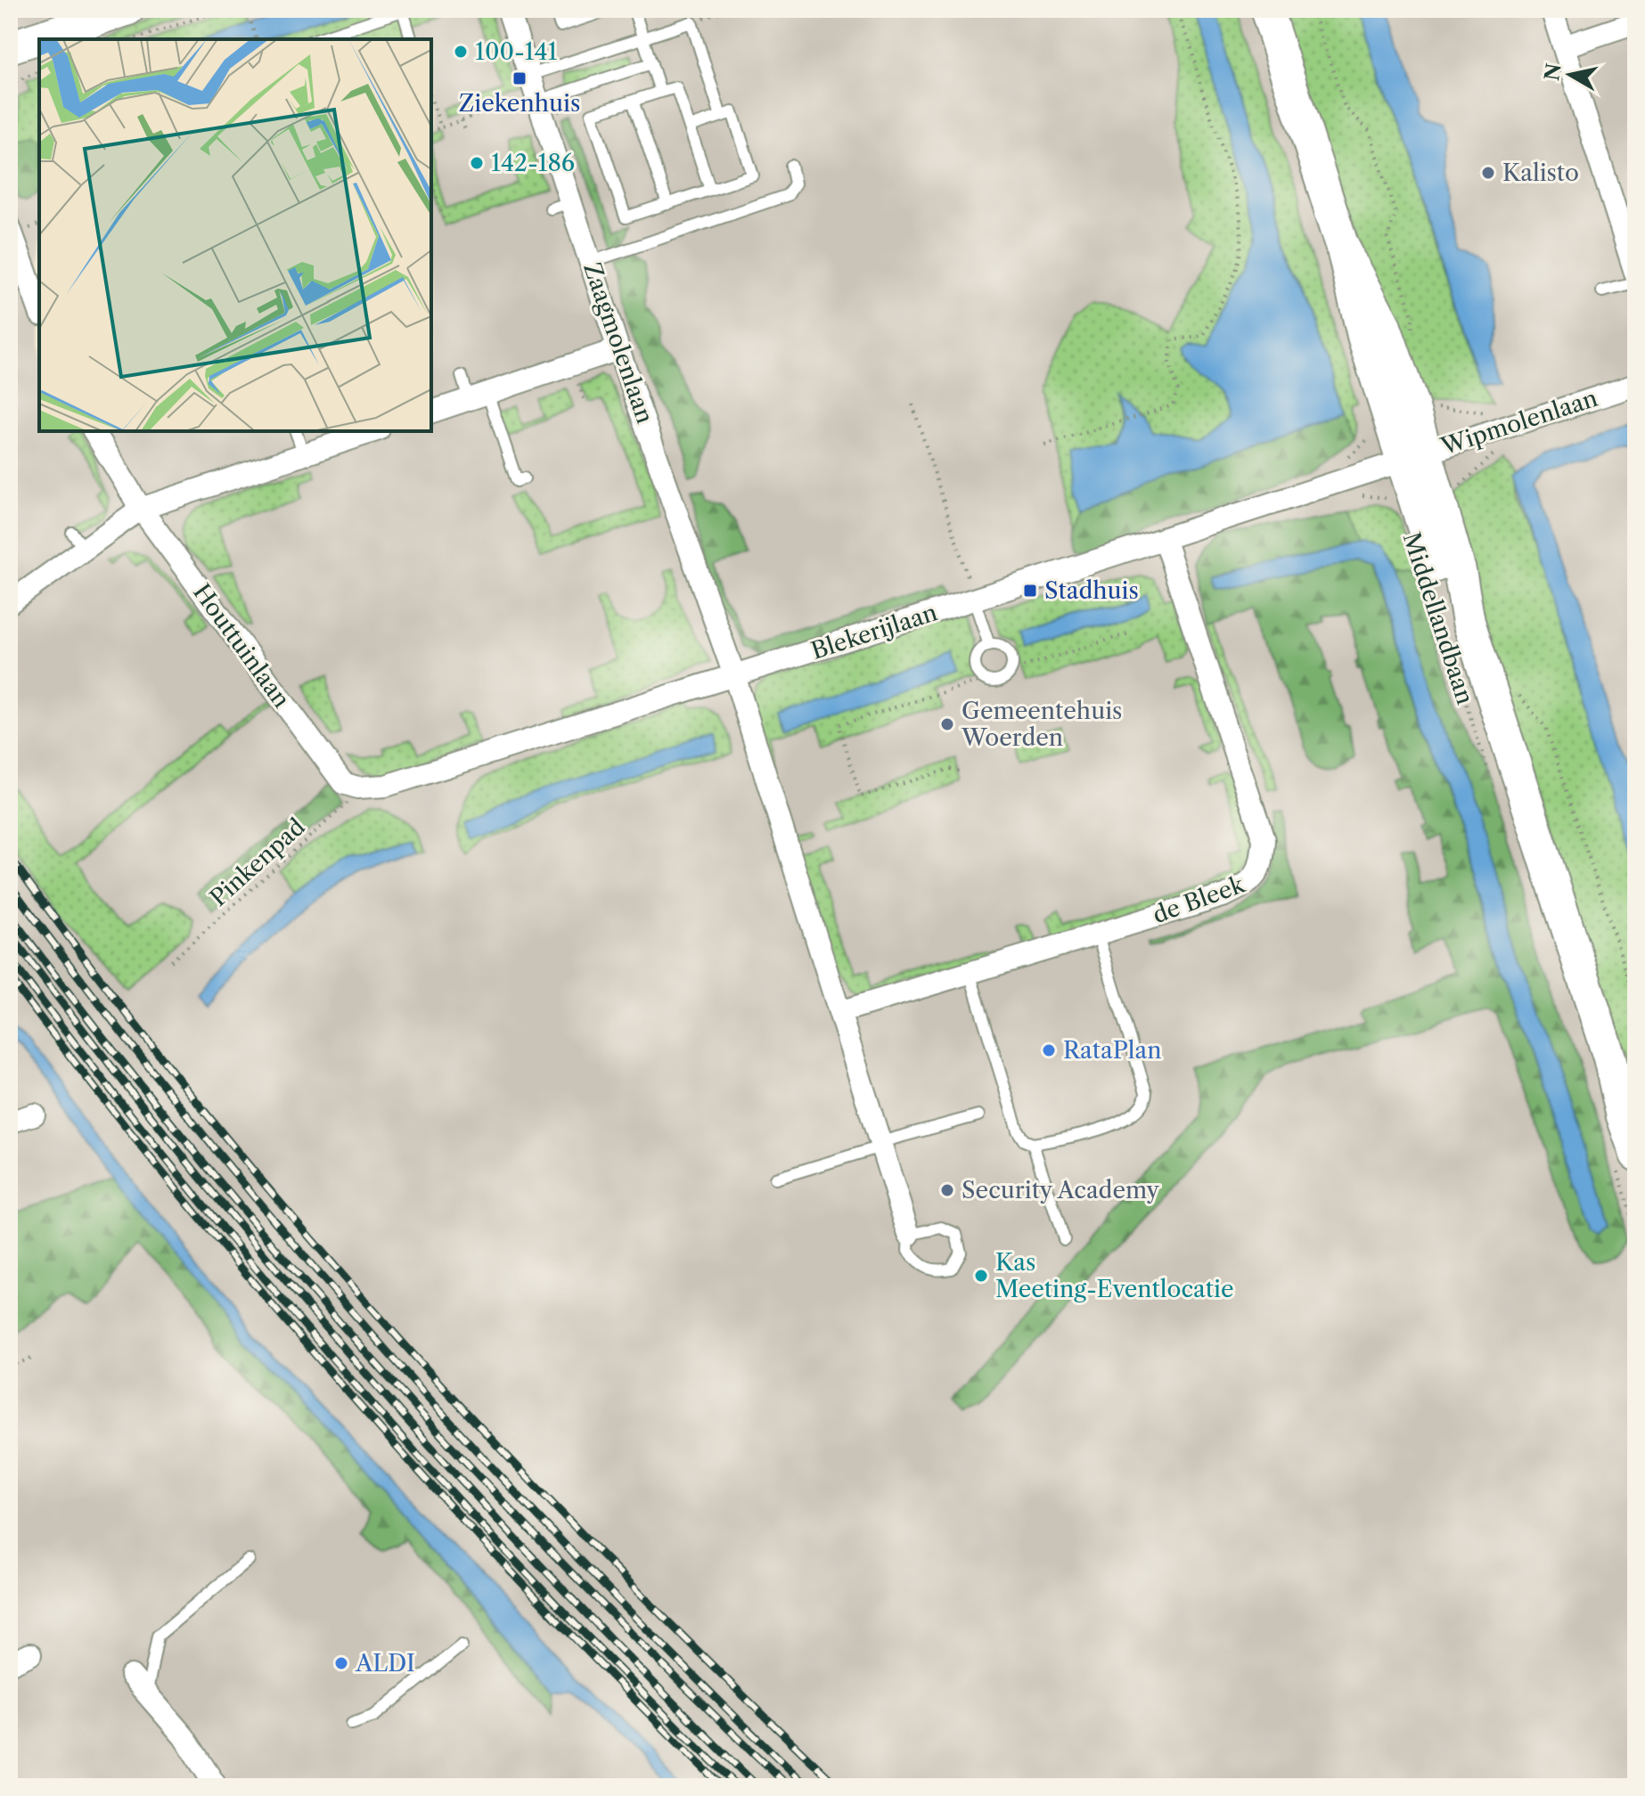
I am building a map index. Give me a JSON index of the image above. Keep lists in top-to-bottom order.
{
  "streets": {
    "main road": ["Middellandbaan"],
    "street": [
      "Zaagmolenlaan",
      "Wipmolenlaan",
      "Blekerijlaan",
      "Houttuinlaan",
      "de Bleek"
    ],
    "path": ["Pinkenpad"]
  },
  "crossings": [
    ["Zaagmolenlaan", "Blekerijlaan"],
    ["Wipmolenlaan", "Middellandbaan"],
    ["Wipmolenlaan", "Blekerijlaan"],
    ["Middellandbaan", "Blekerijlaan"],
    ["Blekerijlaan", "Houttuinlaan"],
    ["Blekerijlaan", "Pinkenpad"],
    ["Blekerijlaan", "de Bleek"]
  ],
  "places": {
    "other": [
      "100-141",
      "142-186",
      "Kalisto",
      "Gemeentehuis Woerden",
      "RataPlan",
      "Security Academy",
      "Kas Meeting-Eventlocatie",
      "ALDI"
    ],
    "transit": ["Ziekenhuis", "Stadhuis"]
  },
  "north": "left"
}
